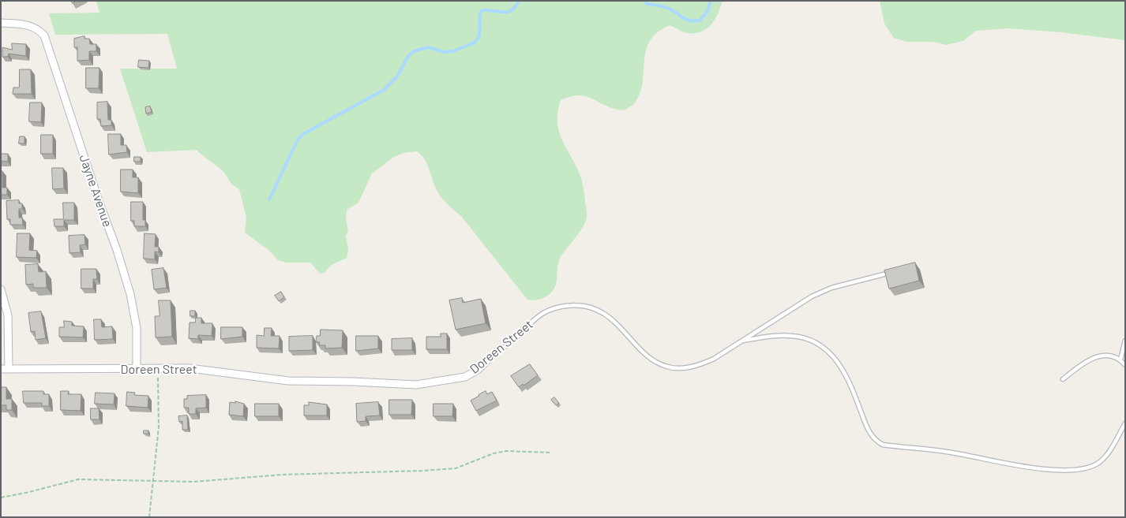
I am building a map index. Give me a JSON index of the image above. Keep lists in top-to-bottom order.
{
  "streets": {
    "street": ["Jayne Avenue", "Doreen Street"]
  },
  "crossings": [
    ["Jayne Avenue", "Doreen Street"]
  ]
}
